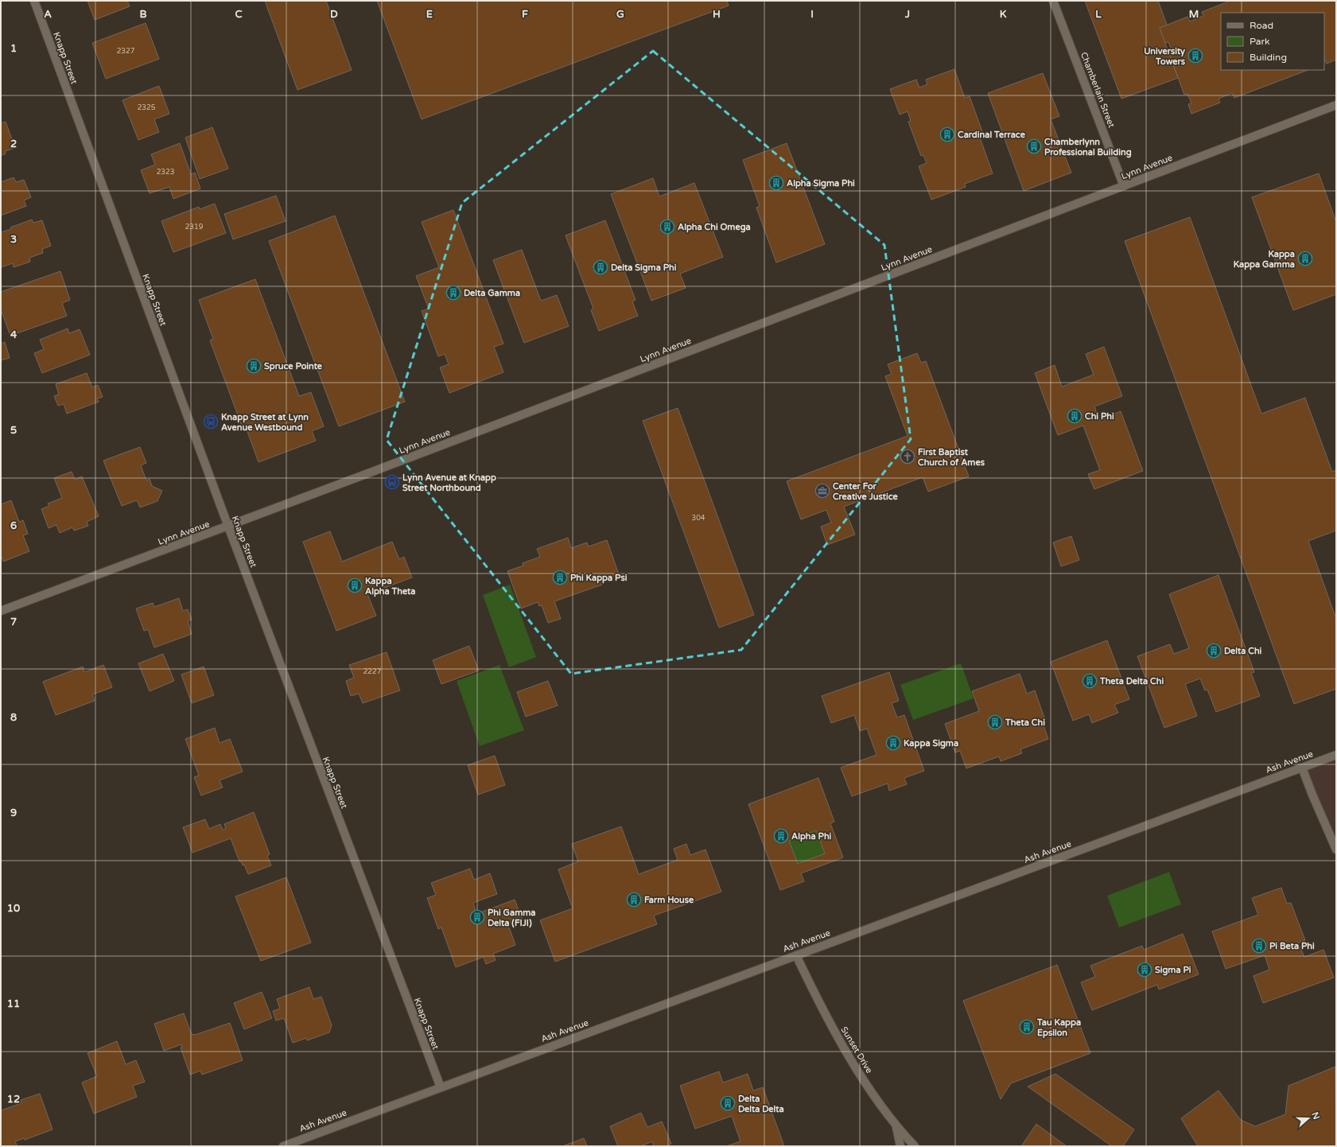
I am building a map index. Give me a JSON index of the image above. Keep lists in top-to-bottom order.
{
  "streets": {
    "street": [
      "Knapp Street",
      "Chamberlain Street",
      "Lynn Avenue",
      "Ash Avenue",
      "Sunset Drive"
    ]
  },
  "crossings": [
    ["Knapp Street", "Lynn Avenue"],
    ["Knapp Street", "Ash Avenue"],
    ["Chamberlain Street", "Lynn Avenue"],
    ["Ash Avenue", "Sunset Drive"]
  ],
  "places": {
    "building": [
      "University Towers",
      "Cardinal Terrace",
      "Chamberlynn Professional Building",
      "Alpha Sigma Phi",
      "Alpha Chi Omega",
      "Kappa Kappa Gamma",
      "Delta Sigma Phi",
      "Delta Gamma",
      "Spruce Pointe",
      "Chi Phi",
      "Phi Kappa Psi",
      "Kappa Alpha Theta",
      "Delta Chi",
      "Theta Delta Chi",
      "Theta Chi",
      "Kappa Sigma",
      "Alpha Phi",
      "Farm House",
      "Phi Gamma Delta (FIJI)",
      "Pi Beta Phi",
      "Sigma Pi",
      "Tau Kappa Epsilon",
      "Delta Delta Delta"
    ],
    "bus stop": ["Knapp Street at Lynn Avenue Westbound", "Lynn Avenue at Knapp Street Northbound"],
    "church": ["First Baptist Church of Ames"],
    "office": ["Center For Creative Justice"]
  },
  "house_numbers": [
    "2327",
    "2325",
    "2323",
    "2319",
    "304",
    "2227"
  ],
  "legend": ["Road", "Park", "Building"],
  "north": "right",
  "grid": {
    "columns": [
      "A",
      "B",
      "C",
      "D",
      "E",
      "F",
      "G",
      "H",
      "I",
      "J",
      "K",
      "L",
      "M"
    ],
    "rows": [
      "1",
      "2",
      "3",
      "4",
      "5",
      "6",
      "7",
      "8",
      "9",
      "10",
      "11",
      "12"
    ]
  }
}
